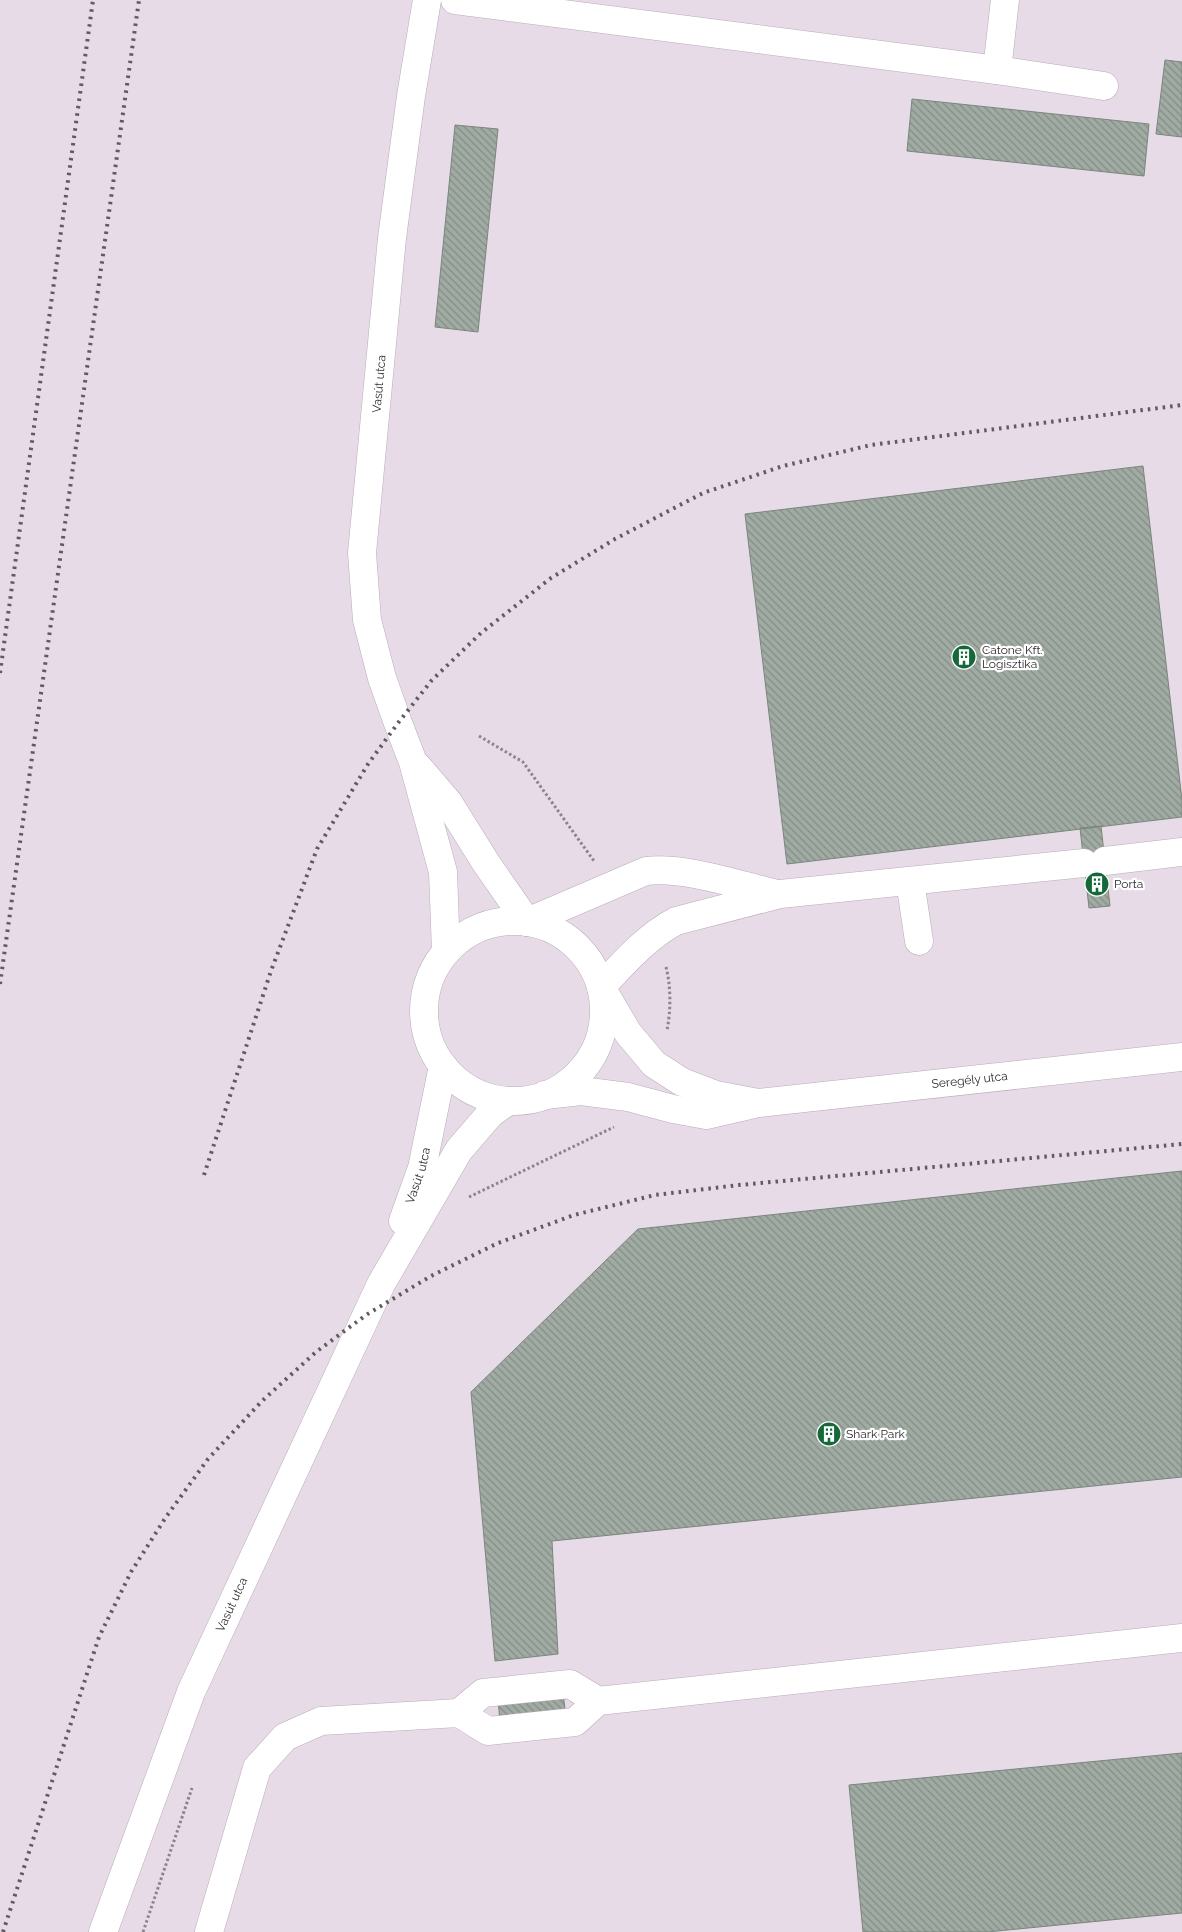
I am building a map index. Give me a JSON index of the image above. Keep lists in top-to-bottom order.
{
  "streets": {
    "street": ["Vasút utca", "Seregély utca"]
  },
  "places": {
    "building": ["Catone Kft. Logisztika", "Porta", "Shark Park"]
  }
}
